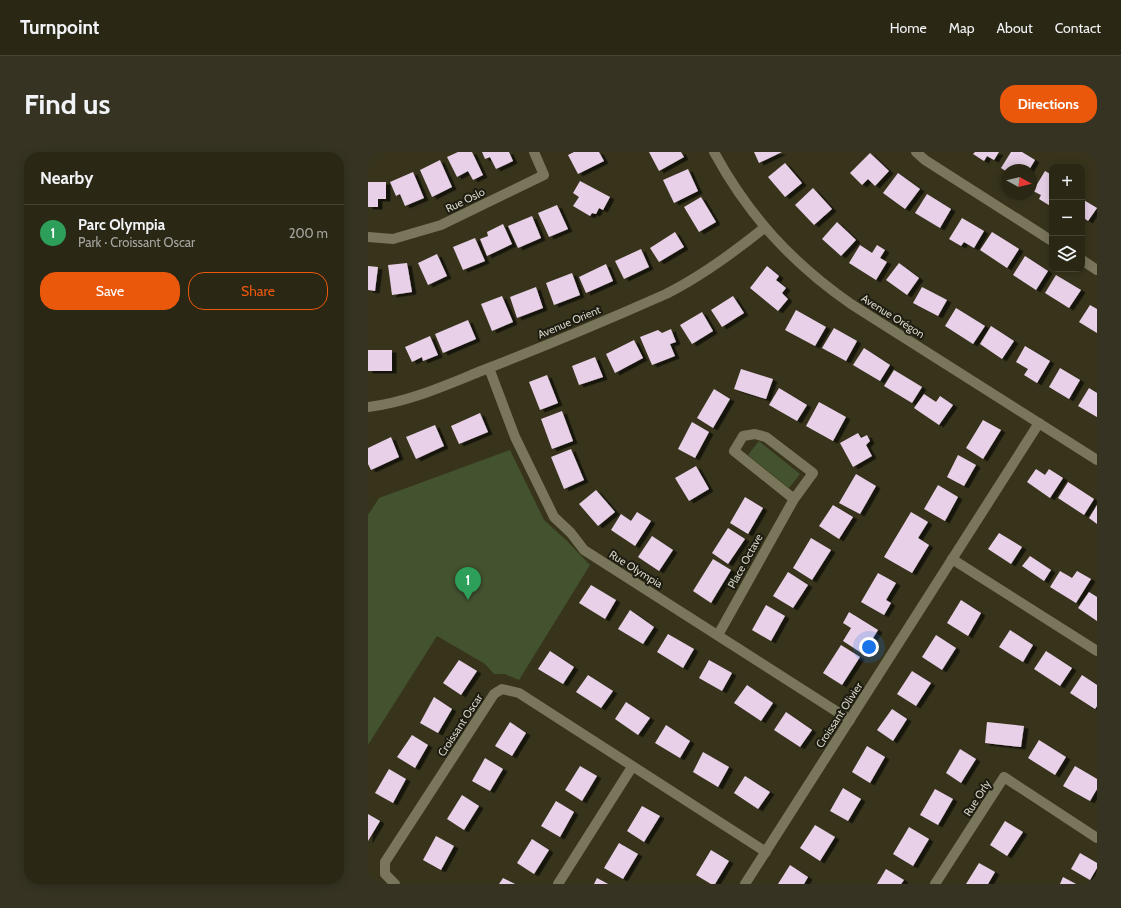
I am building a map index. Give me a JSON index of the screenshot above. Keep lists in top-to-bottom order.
{
  "streets": {
    "street": [
      "Rue Oslo",
      "Avenue Orégon",
      "Avenue Orient",
      "Place Octave",
      "Rue Olympia",
      "Croissant Olivier",
      "Croissant Oscar",
      "Rue Orly"
    ]
  },
  "crossings": [
    ["Avenue Orégon", "Avenue Orient"],
    ["Avenue Orégon", "Croissant Olivier"],
    ["Avenue Orient", "Rue Olympia"],
    ["Place Octave", "Rue Olympia"],
    ["Rue Olympia", "Croissant Olivier"],
    ["Croissant Olivier", "Croissant Oscar"]
  ],
  "north": "right",
  "page": {
    "header": "Turnpoint",
    "nav": [
      "Home",
      "Map",
      "About",
      "Contact"
    ],
    "buttons": [
      "Directions",
      ["Save", "Share"]
    ],
    "title": "Find us",
    "heading": "Nearby",
    "map_buttons": ["+", "−"],
    "list": [
      {
        "mark": "1",
        "name": "Parc Olympia",
        "note": "Park · Croissant Oscar",
        "value": "200 m"
      }
    ],
    "pins": "1"
  }
}
